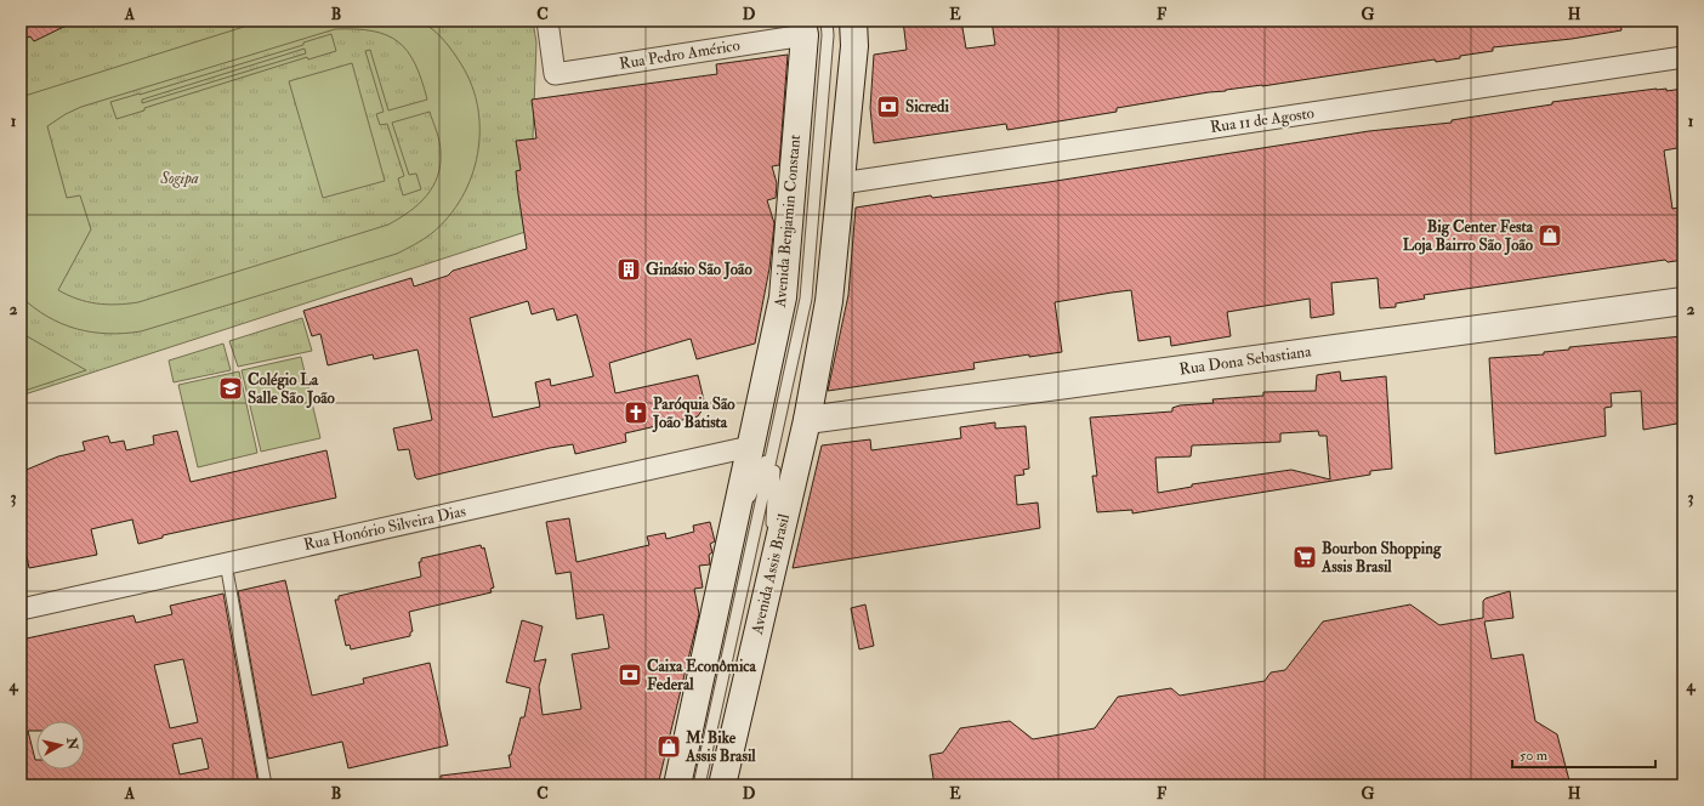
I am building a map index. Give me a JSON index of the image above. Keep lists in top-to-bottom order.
{
  "streets": {
    "main road": ["Avenida Benjamin Constant", "Rua Dona Sebastiana", "Avenida Assis Brasil"],
    "street": ["Rua Pedro Américo", "Rua 11 de Agosto", "Rua Honório Silveira Dias"]
  },
  "crossings": [
    ["Rua Pedro Américo", "Avenida Benjamin Constant"],
    ["Avenida Benjamin Constant", "Rua Honório Silveira Dias"],
    ["Rua Dona Sebastiana", "Avenida Assis Brasil"]
  ],
  "parks": ["Sogipa"],
  "places": {
    "bank": ["Sicredi", "Caixa Econômica Federal"],
    "shop": ["Big Center Festa Loja Bairro São João", "M. Bike Assis Brasil"],
    "building": ["Ginásio São João"],
    "school or university": ["Colégio La Salle São João"],
    "church": ["Paróquia São João Batista"],
    "supermarket": ["Bourbon Shopping Assis Brasil"]
  },
  "scale_bar": "50 m",
  "north": "right",
  "grid": {
    "columns": [
      "A",
      "B",
      "C",
      "D",
      "E",
      "F",
      "G",
      "H"
    ],
    "rows": [
      "1",
      "2",
      "3",
      "4"
    ]
  }
}
